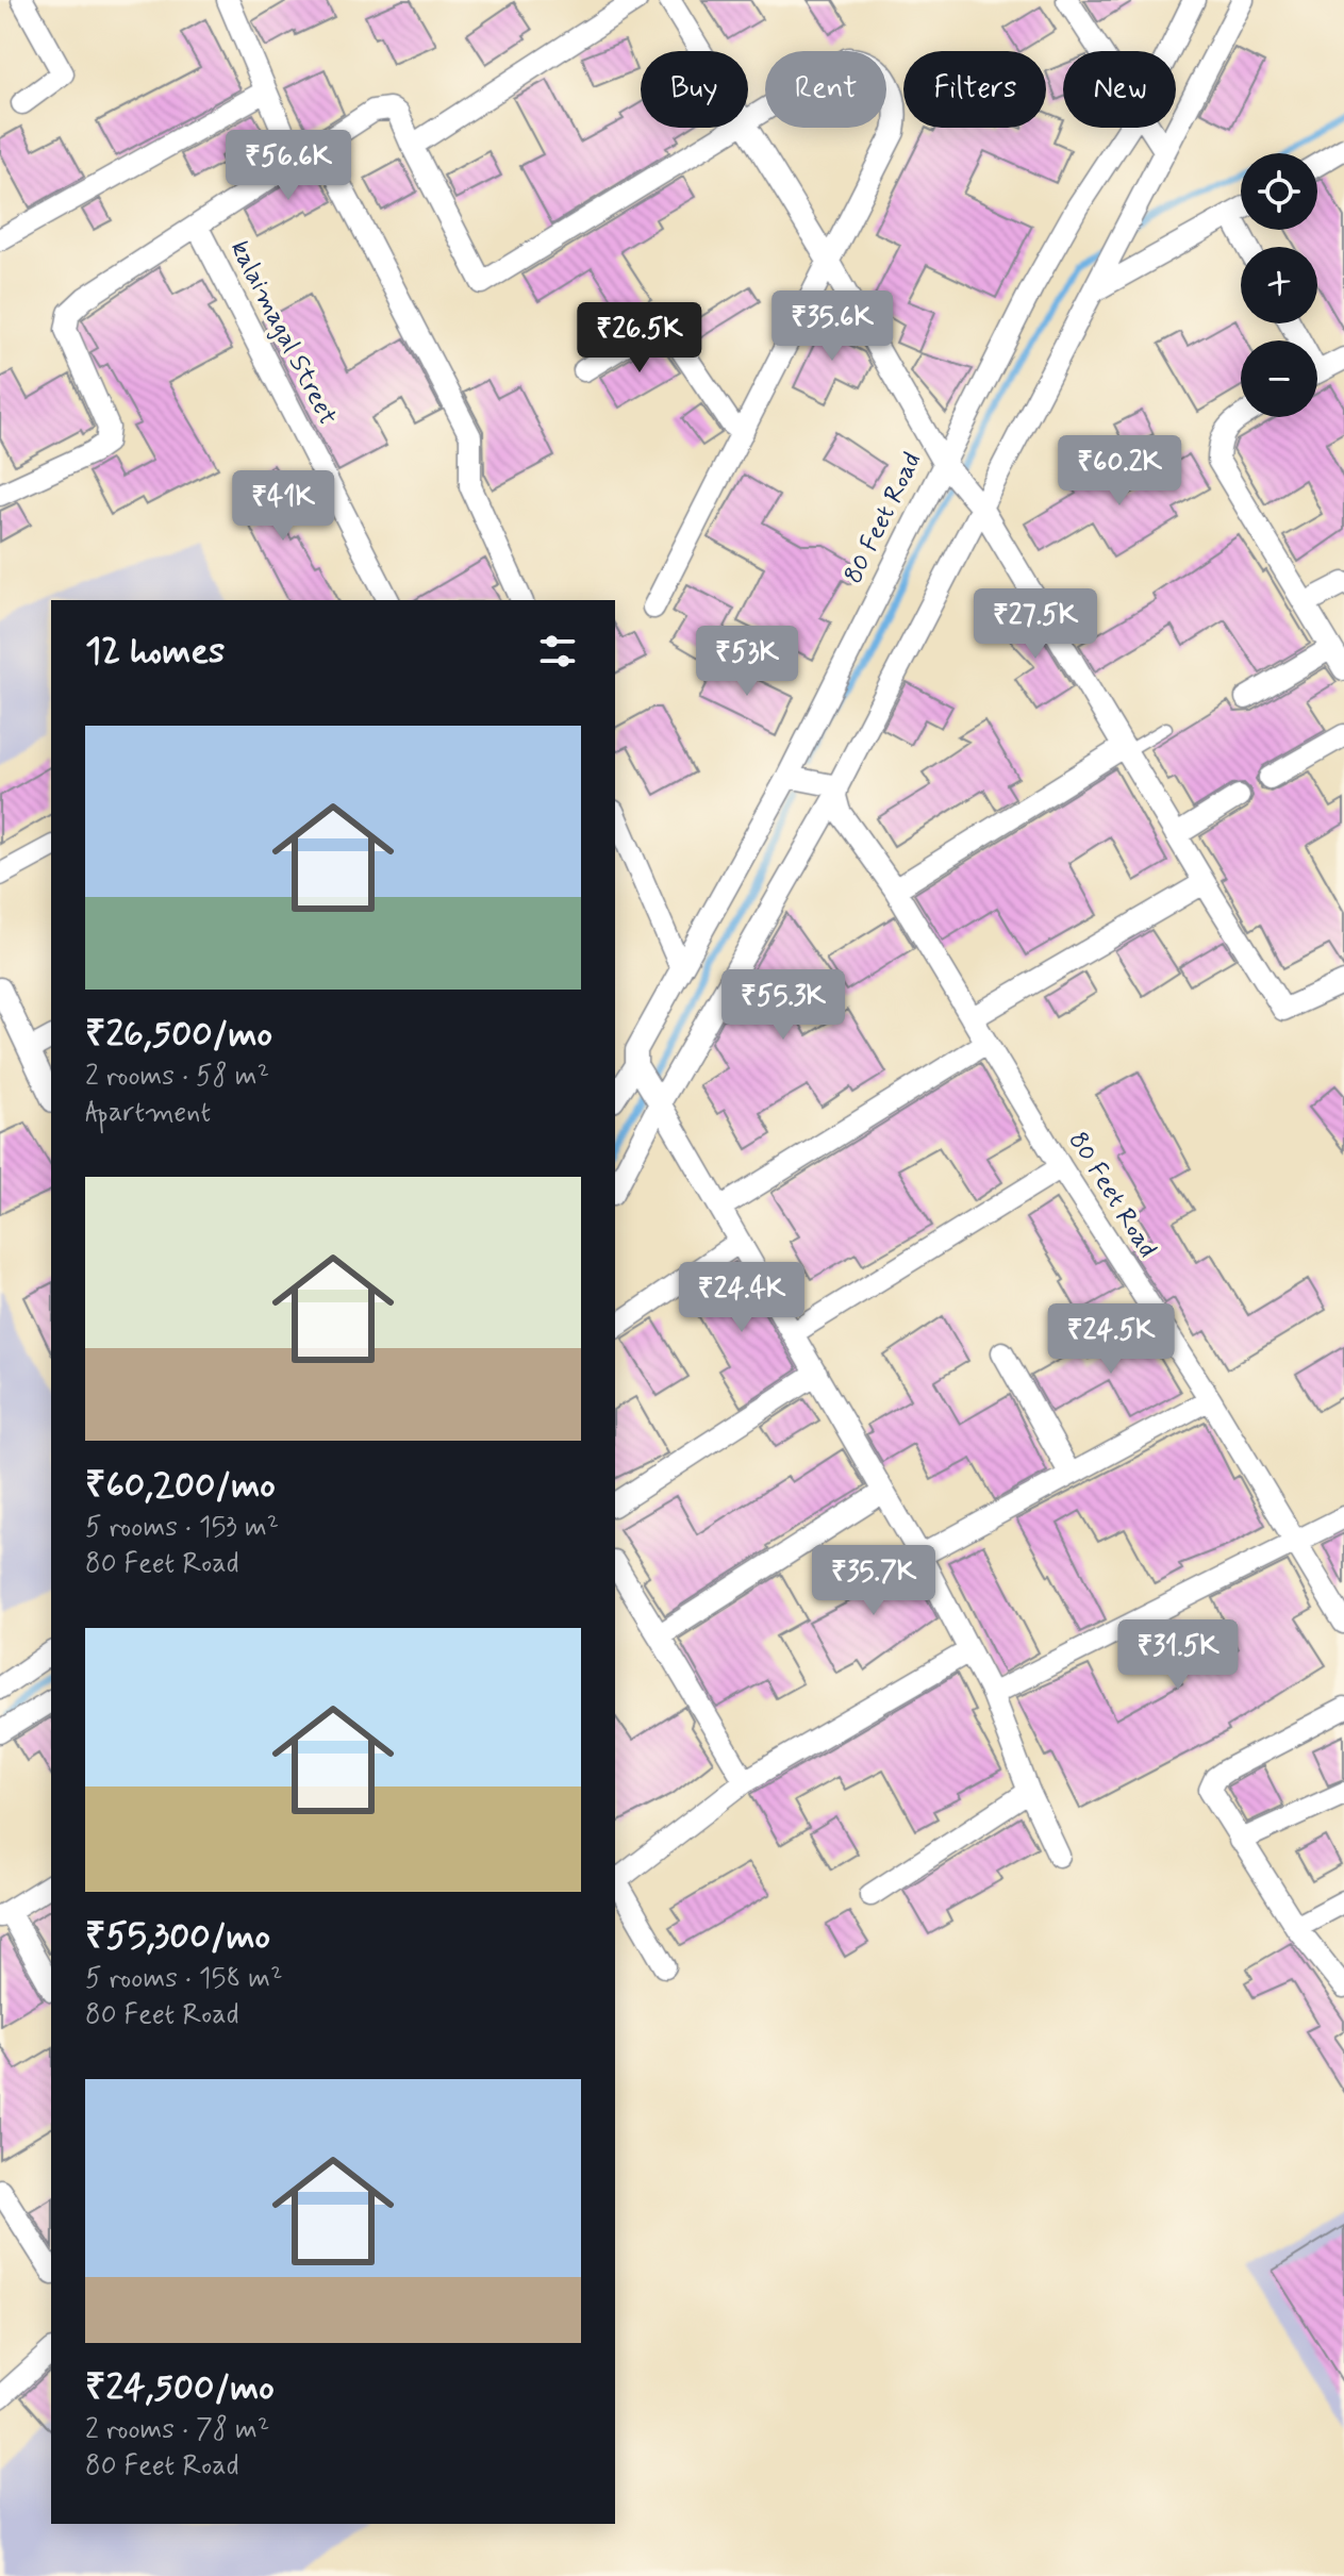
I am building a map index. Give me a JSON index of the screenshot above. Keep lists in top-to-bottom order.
{
  "streets": {
    "street": ["kalaimagal Street", "80 Feet Road"]
  },
  "page": {
    "chip": [
      "Buy",
      "Rent",
      "Filters",
      "New"
    ],
    "price": [
      "₹56.6K",
      "₹35.6K",
      "₹26.5K",
      "₹60.2K",
      "₹41K",
      "₹27.5K",
      "₹53K",
      "₹55.3K",
      "₹24.4K",
      "₹24.5K",
      "₹35.7K",
      "₹31.5K"
    ],
    "map_buttons": ["+", "−"],
    "heading": "12 homes",
    "list": [
      {
        "name": "₹26,500/mo",
        "note": "2 rooms · 58 m² · Apartment"
      },
      {
        "name": "₹60,200/mo",
        "note": "5 rooms · 153 m² · 80 Feet Road"
      },
      {
        "name": "₹55,300/mo",
        "note": "5 rooms · 158 m² · 80 Feet Road"
      },
      {
        "name": "₹24,500/mo",
        "note": "2 rooms · 78 m² · 80 Feet Road"
      }
    ]
  }
}
